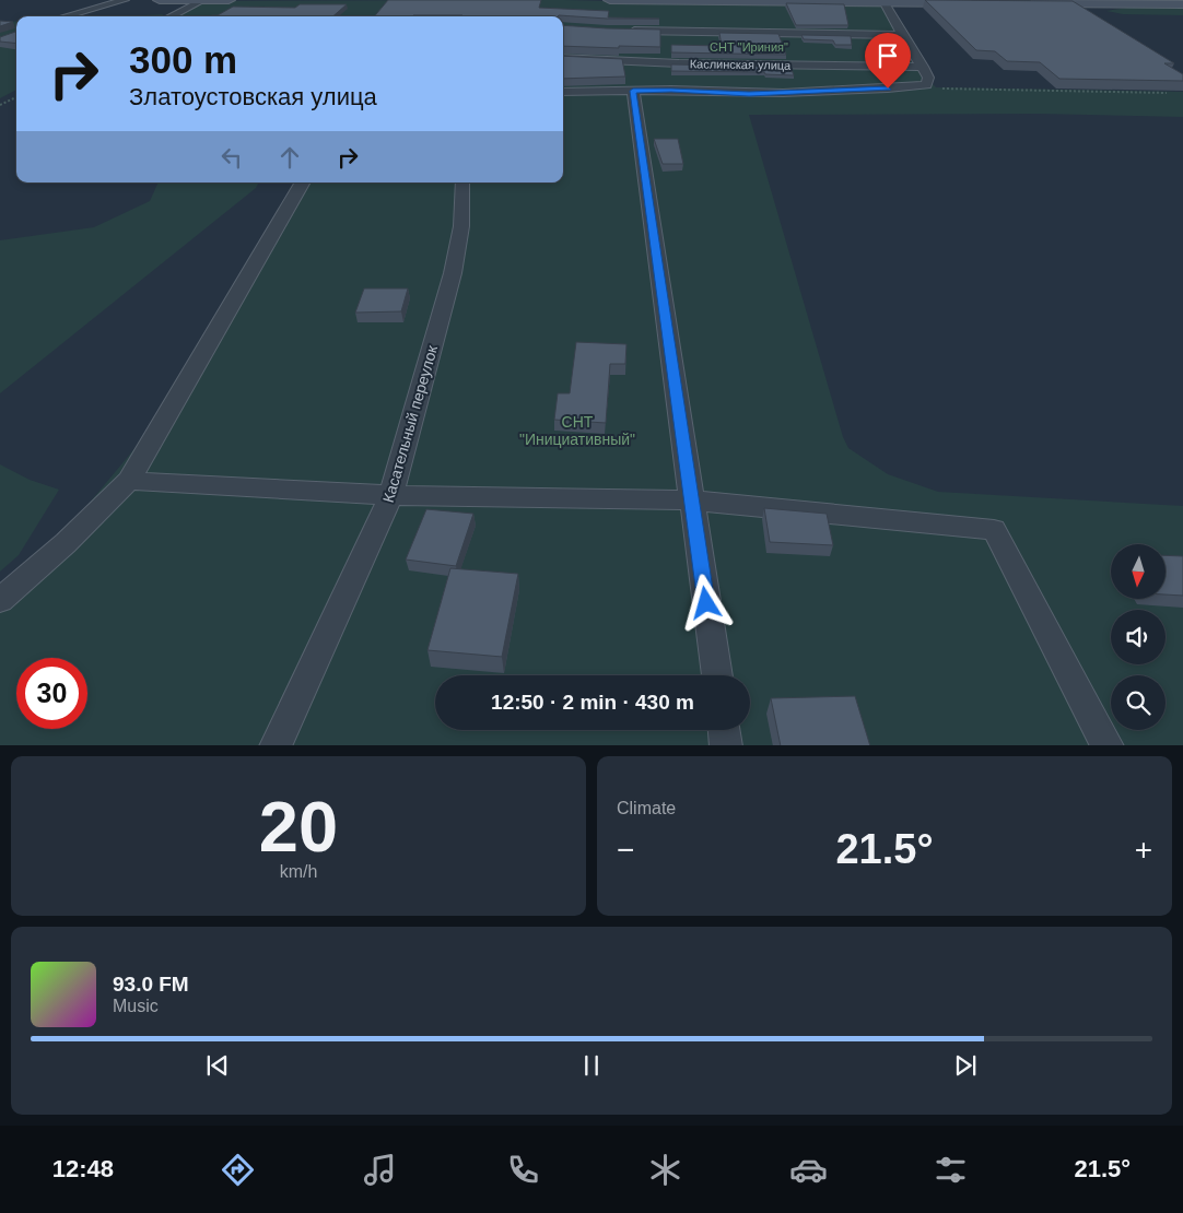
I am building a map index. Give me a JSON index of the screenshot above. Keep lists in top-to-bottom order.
{
  "streets": {
    "street": ["Каслинская улица", "Касательный переулок"]
  },
  "parks": ["СНТ \"Ириния\"", "СНТ \"Инициативный\""],
  "north": "bottom",
  "page": {
    "turn": ["300 m", "Златоустовская улица"],
    "limit": "30",
    "trip": "12:50 · 2 min · 430 m",
    "tile": [
      ["20", "km/h"],
      "Climate"
    ],
    "heat": ["−", "21.5°", "+"],
    "song": ["93.0 FM", "Music"],
    "tabs": ["12:48", "21.5°"]
  }
}
